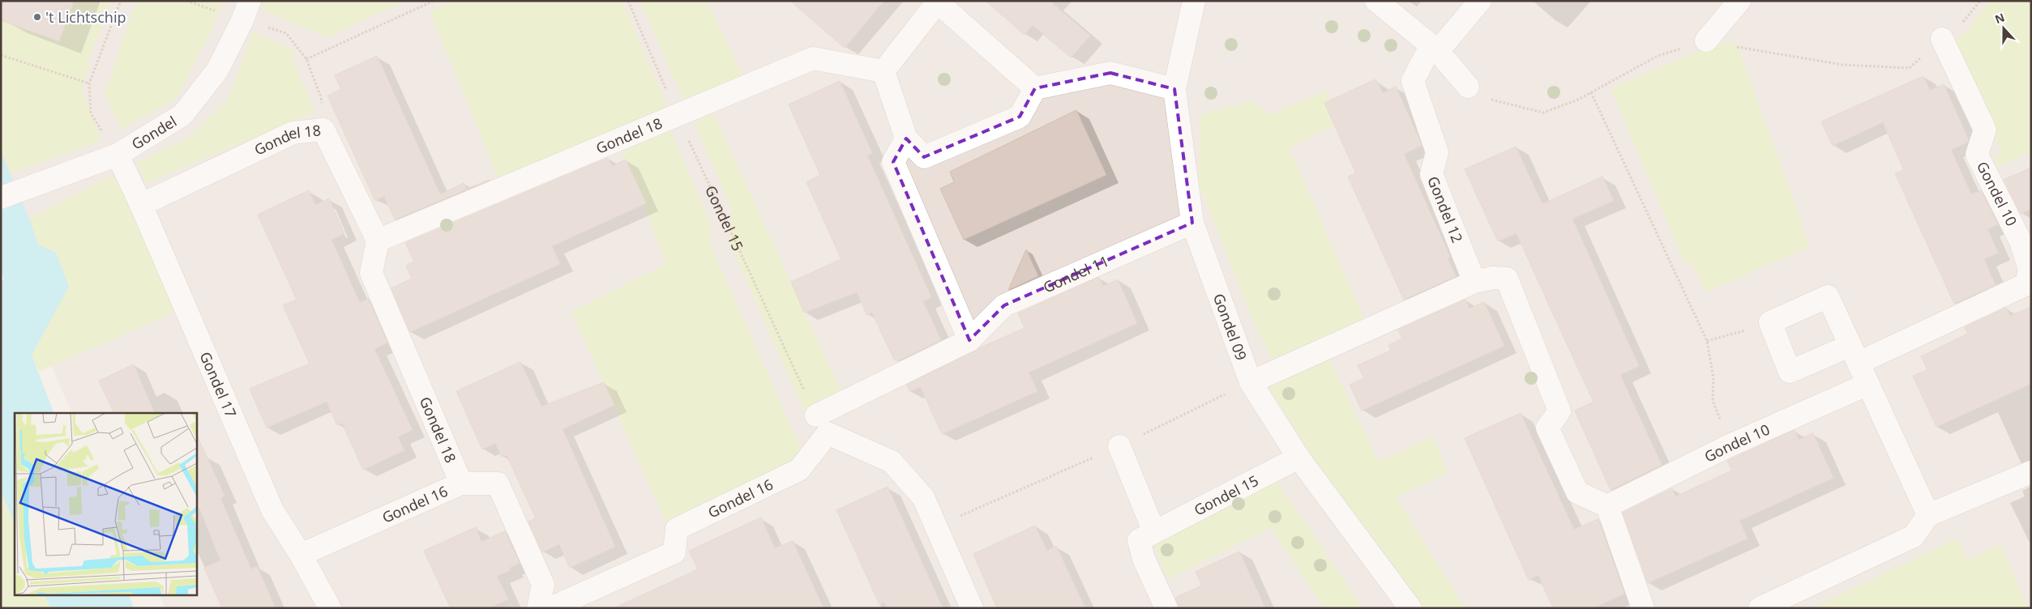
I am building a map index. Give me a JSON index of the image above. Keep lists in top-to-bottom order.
{
  "streets": {
    "street": [
      "Gondel",
      "Gondel 18",
      "Gondel 10",
      "Gondel 12",
      "Gondel 15",
      "Gondel 11",
      "Gondel 09",
      "Gondel 17",
      "Gondel 16"
    ]
  },
  "crossings": [
    ["Gondel", "Gondel 17"],
    ["Gondel 18", "Gondel 15"],
    ["Gondel 18", "Gondel 17"],
    ["Gondel 18", "Gondel 16"],
    ["Gondel 15", "Gondel 11"],
    ["Gondel 15", "Gondel 09"],
    ["Gondel 11", "Gondel 09"],
    ["Gondel 17", "Gondel 16"]
  ],
  "places": ["'t Lichtschip"],
  "north": "top"
}
